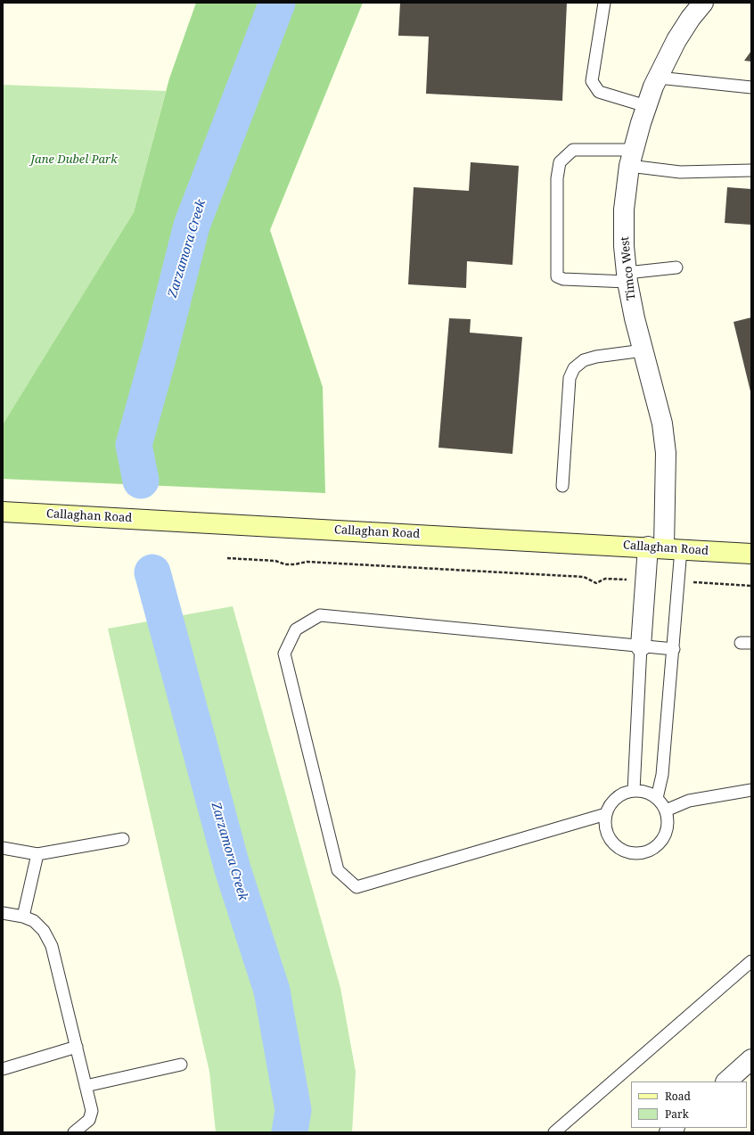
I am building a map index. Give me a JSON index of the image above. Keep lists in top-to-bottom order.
{
  "streets": {
    "main road": ["Callaghan Road"],
    "street": ["Timco West"]
  },
  "crossings": [
    ["Timco West", "Callaghan Road"]
  ],
  "water": ["Zarzamora Creek"],
  "parks": ["Jane Dubel Park"],
  "legend": ["Road", "Park"]
}
